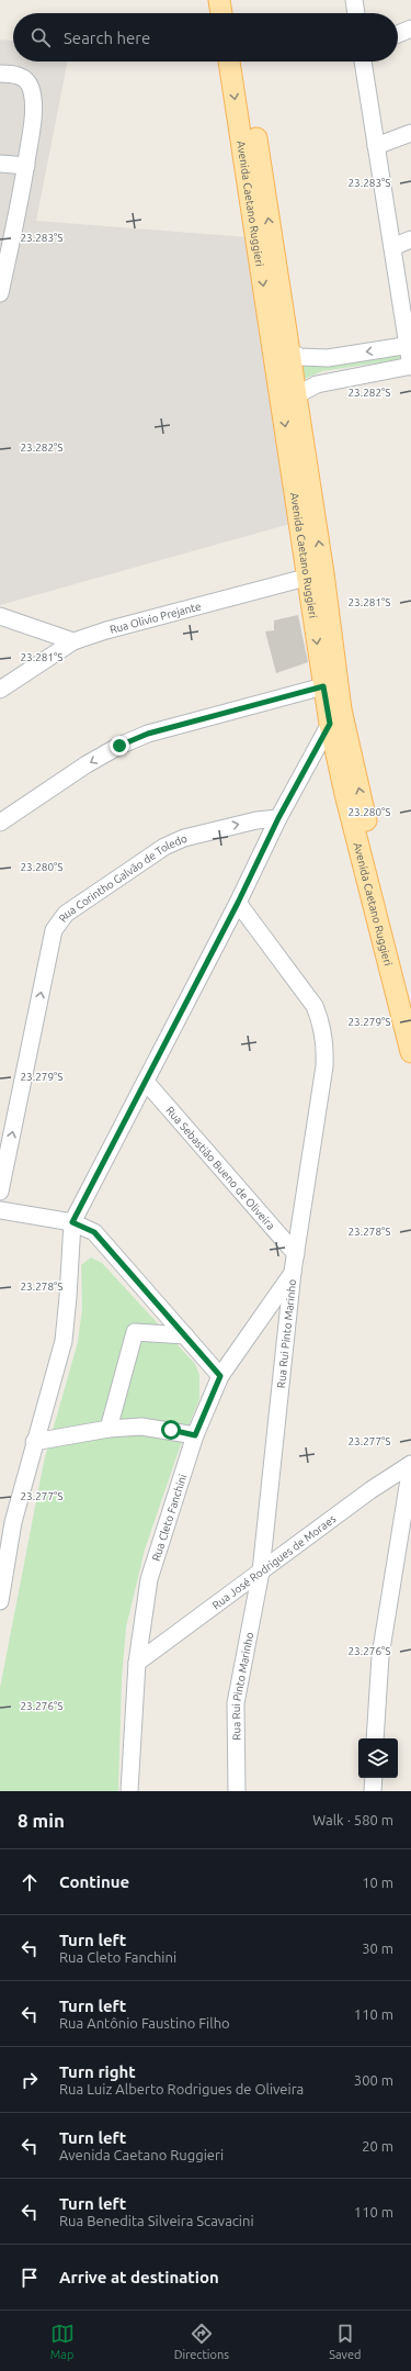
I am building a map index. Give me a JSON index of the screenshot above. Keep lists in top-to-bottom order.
{
  "streets": {
    "main road": ["Avenida Caetano Ruggieri"],
    "street": [
      "Rua Olivio Prejante",
      "Rua Corintho Galvão de Toledo",
      "Rua Sebastião Bueno de Oliveira",
      "Rua Rui Pinto Marinho",
      "Rua Cleto Fanchini",
      "Rua José Rodrigues de Moraes"
    ]
  },
  "crossings": [
    ["Avenida Caetano Ruggieri", "Rua Olivio Prejante"],
    ["Rua Sebastião Bueno de Oliveira", "Rua Rui Pinto Marinho"],
    ["Rua Rui Pinto Marinho", "Rua Cleto Fanchini"],
    ["Rua Rui Pinto Marinho", "Rua José Rodrigues de Moraes"],
    ["Rua Cleto Fanchini", "Rua José Rodrigues de Moraes"]
  ],
  "page": {
    "search": "Search here",
    "heading": ["8 min", "Walk · 580 m"],
    "list": [
      ["Continue", "10 m"],
      ["Turn left", "Rua Cleto Fanchini", "30 m"],
      ["Turn left", "Rua Antônio Faustino Filho", "110 m"],
      ["Turn right", "Rua Luiz Alberto Rodrigues de Oliveira", "300 m"],
      ["Turn left", "Avenida Caetano Ruggieri", "20 m"],
      ["Turn left", "Rua Benedita Silveira Scavacini", "110 m"],
      "Arrive at destination"
    ],
    "nav": ["Map", "Directions", "Saved"]
  },
  "coordinates": [
    "23.283°S",
    "23.282°S",
    "23.281°S",
    "23.280°S",
    "23.279°S",
    "23.278°S",
    "23.277°S",
    "23.276°S"
  ]
}
